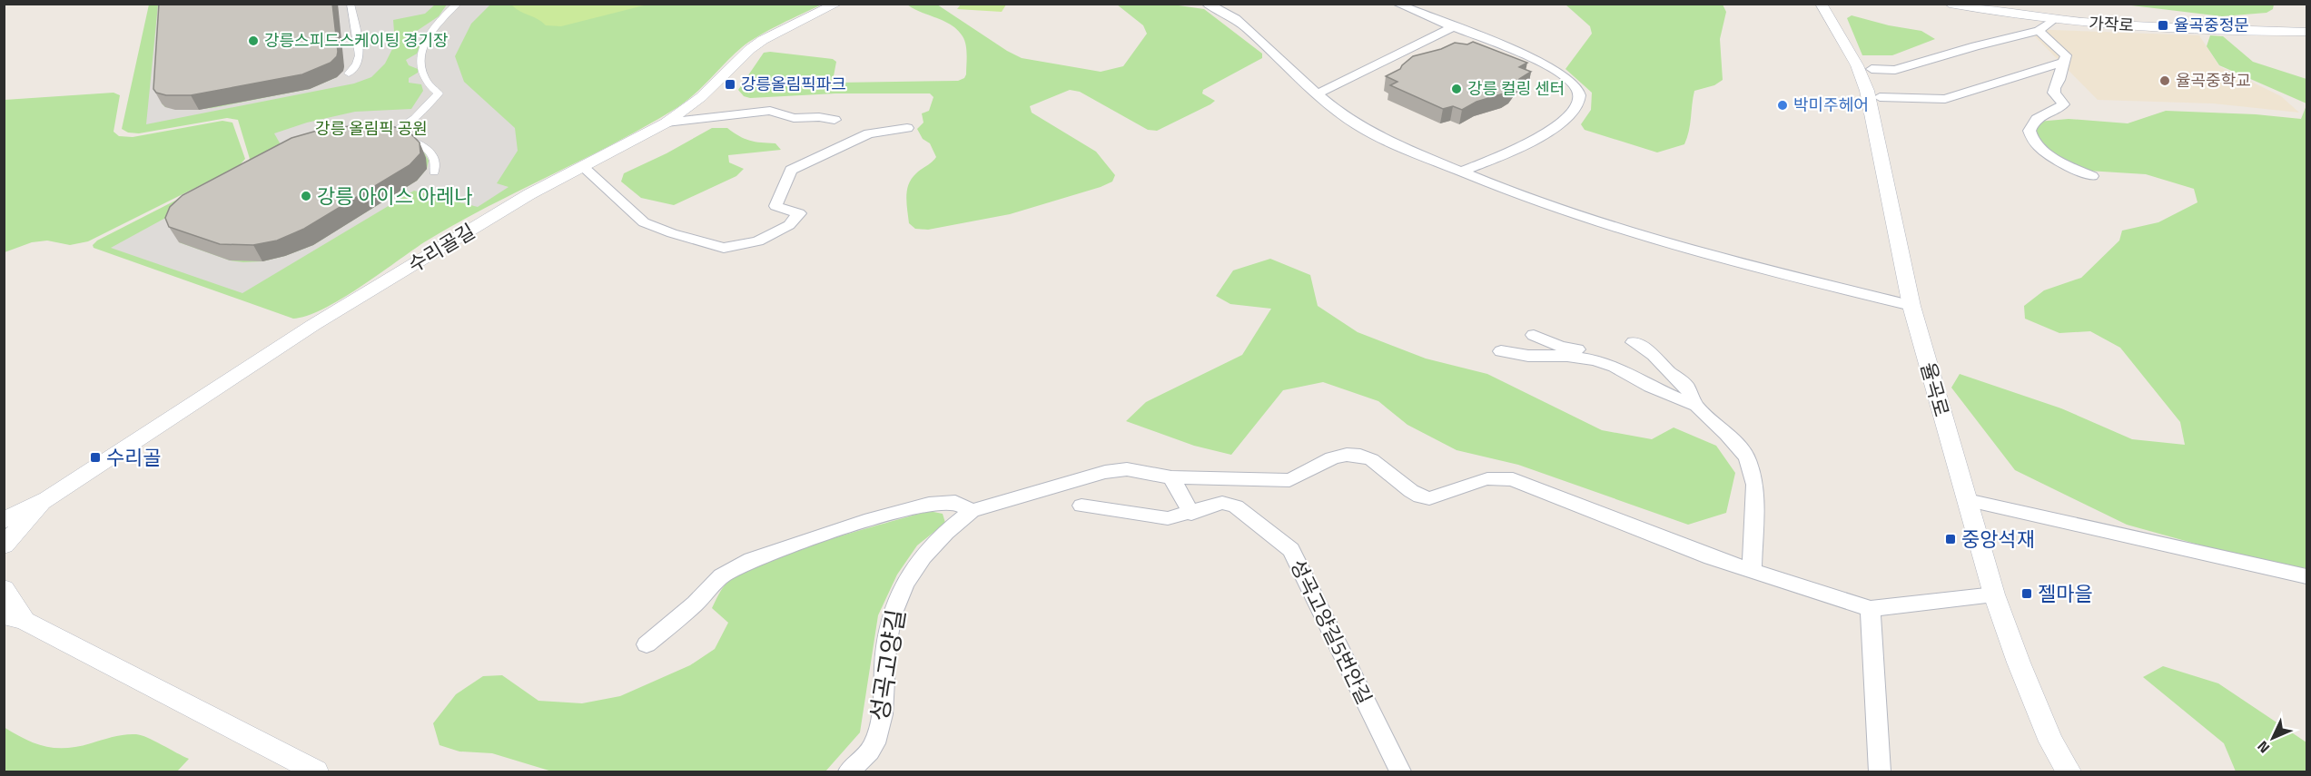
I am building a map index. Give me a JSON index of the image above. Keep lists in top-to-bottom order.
{
  "streets": {
    "street": [
      "가작로",
      "수리골길",
      "율곡로",
      "성곡고양길5번안길",
      "성곡고양길"
    ]
  },
  "parks": ["강릉 올림픽 공원"],
  "places": {
    "transit": [
      "율곡중정문",
      "강릉올림픽파크",
      "수리골",
      "중앙석재",
      "젤마을"
    ],
    "other": [
      "강릉스피드스케이팅 경기장",
      "율곡중학교",
      "강릉 컬링 센터",
      "박미주헤어",
      "강릉 아이스 아레나"
    ]
  },
  "north": "bottom left"
}
